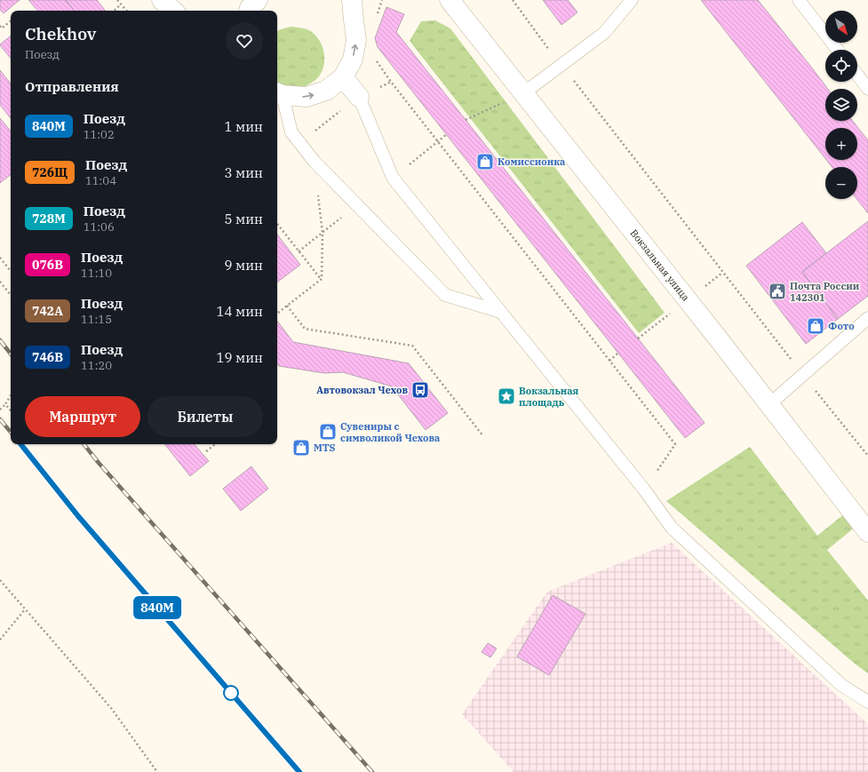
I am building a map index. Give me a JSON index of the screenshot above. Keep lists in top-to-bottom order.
{
  "streets": {
    "street": ["Вокзальная улица"]
  },
  "places": {
    "shop": [
      "Комиссионка",
      "Фото",
      "Сувениры с символикой Чехова",
      "MTS"
    ],
    "public building": ["Почта России 142301"],
    "bus stop": ["Автовокзал Чехов"],
    "place": ["Вокзальная площадь"]
  },
  "north": "bottom right",
  "page": {
    "on_map": "840М",
    "map_buttons": ["+", "−"],
    "heading": [
      ["Chekhov", "Поезд"],
      "Отправления"
    ],
    "list": [
      {
        "mark": "840М",
        "name": "Поезд",
        "note": "11:02",
        "value": "1 мин"
      },
      {
        "mark": "726Щ",
        "name": "Поезд",
        "note": "11:04",
        "value": "3 мин"
      },
      {
        "mark": "728М",
        "name": "Поезд",
        "note": "11:06",
        "value": "5 мин"
      },
      {
        "mark": "076В",
        "name": "Поезд",
        "note": "11:10",
        "value": "9 мин"
      },
      {
        "mark": "742А",
        "name": "Поезд",
        "note": "11:15",
        "value": "14 мин"
      },
      {
        "mark": "746В",
        "name": "Поезд",
        "note": "11:20",
        "value": "19 мин"
      }
    ],
    "buttons": ["Маршрут", "Билеты"]
  }
}
